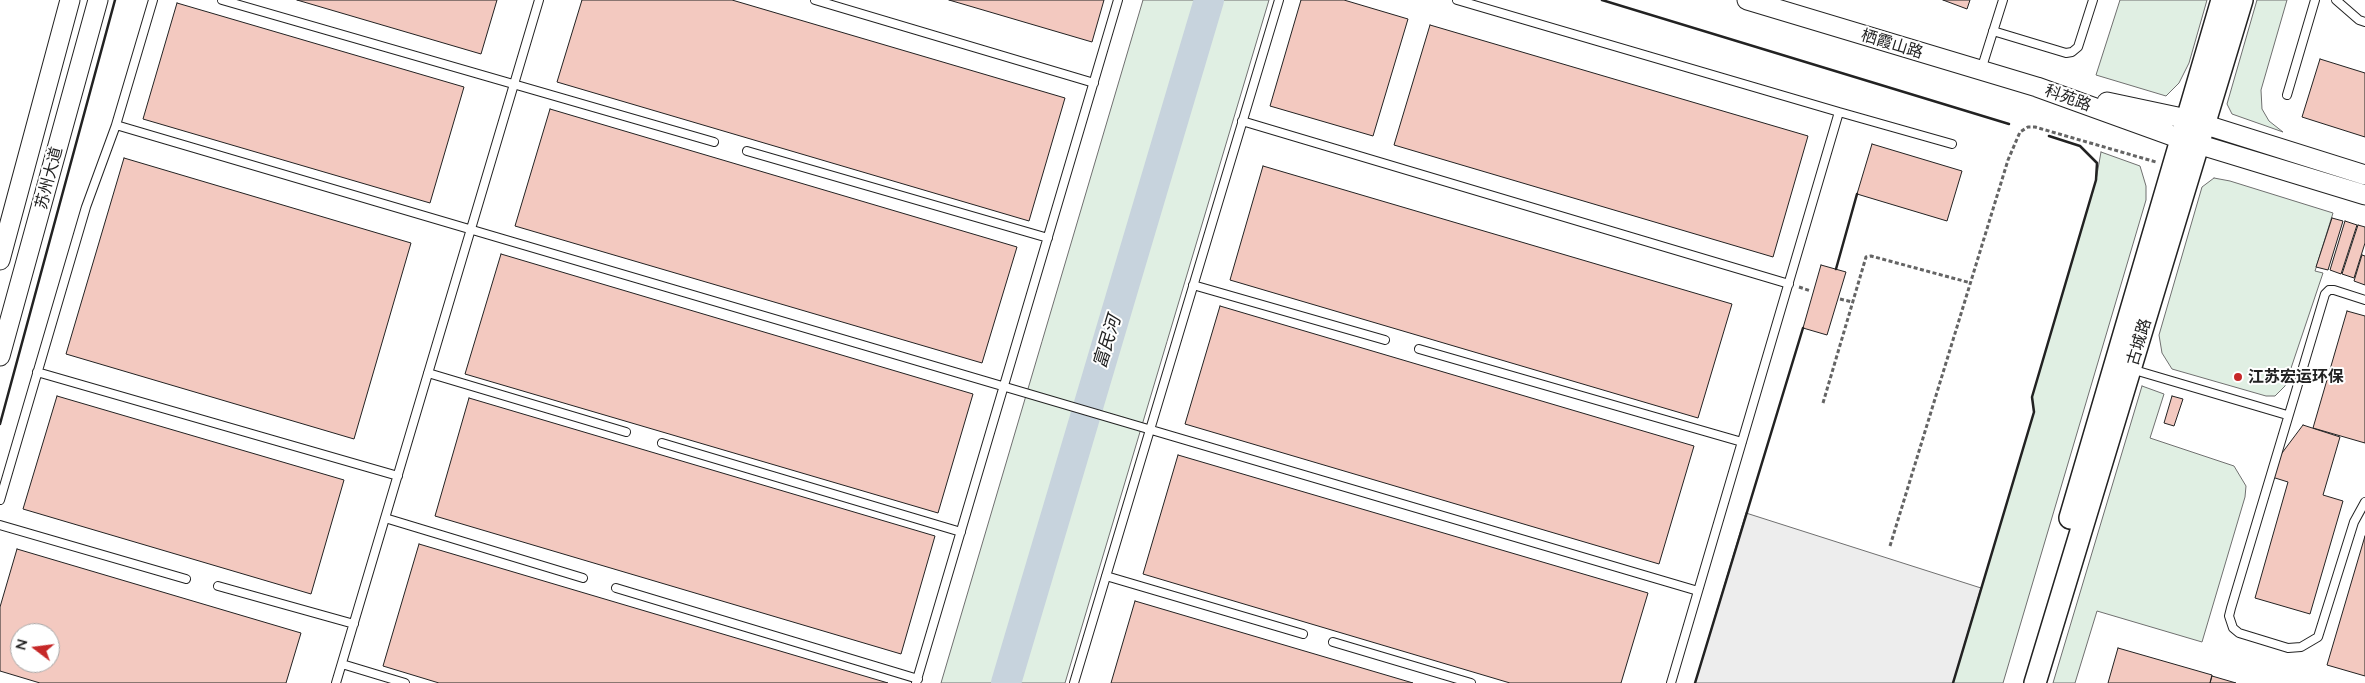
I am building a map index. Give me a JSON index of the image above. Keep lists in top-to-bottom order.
{
  "streets": {
    "main road": ["古城路"],
    "street": ["栖霞山路", "科苑路", "苏州大道"]
  },
  "crossings": [
    ["栖霞山路", "科苑路"],
    ["科苑路", "古城路"]
  ],
  "water": ["富民河"],
  "places": ["江苏宏运环保"],
  "north": "left"
}
